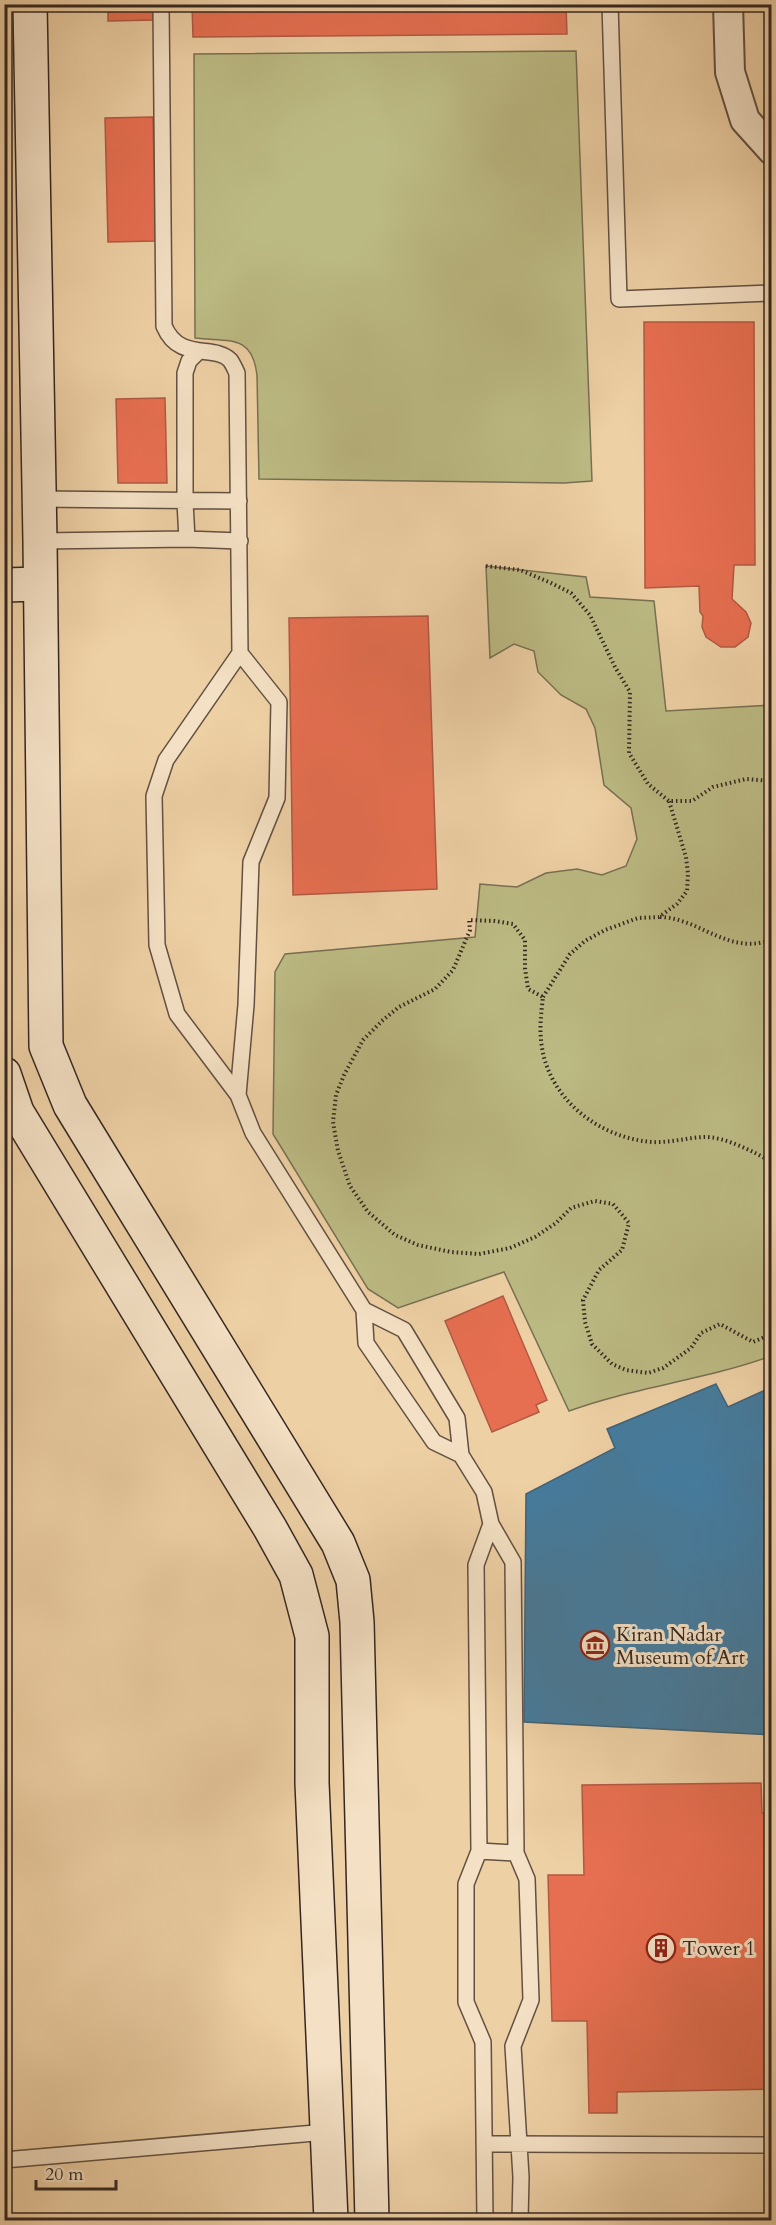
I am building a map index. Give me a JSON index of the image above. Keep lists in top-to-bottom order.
{
  "places": {
    "museum": ["Kiran Nadar Museum of Art"],
    "building": ["Tower 1"]
  },
  "scale_bar": "20 m"
}
